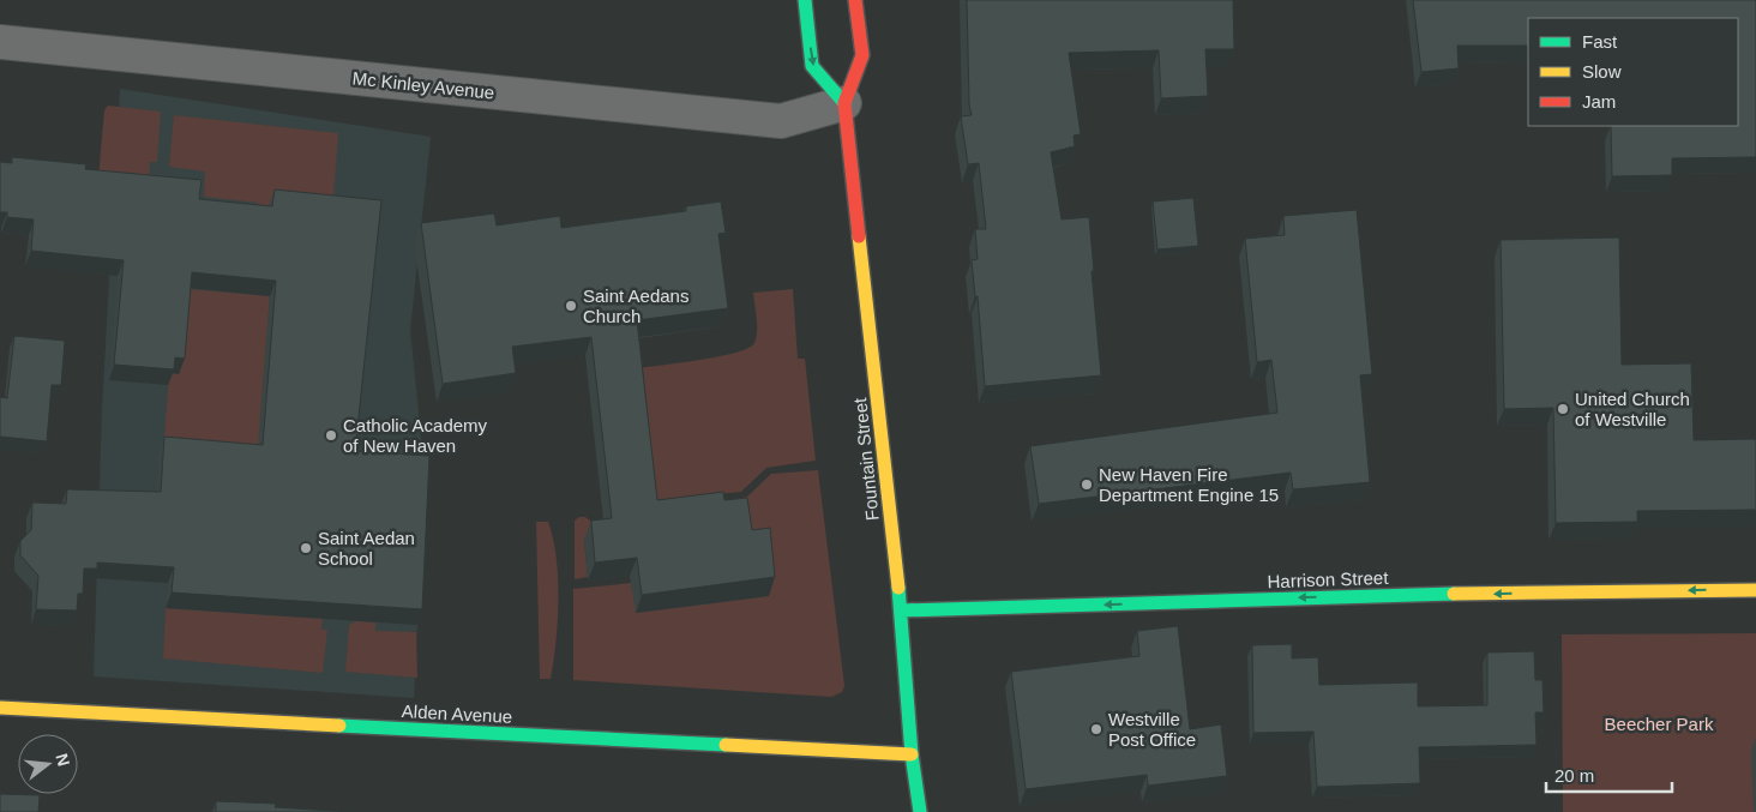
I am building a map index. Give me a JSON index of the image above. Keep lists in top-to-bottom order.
{
  "streets": {
    "street": [
      "Mc Kinley Avenue",
      "Fountain Street",
      "Harrison Street",
      "Alden Avenue"
    ]
  },
  "crossings": [
    ["Mc Kinley Avenue", "Fountain Street"],
    ["Fountain Street", "Harrison Street"],
    ["Fountain Street", "Alden Avenue"]
  ],
  "one_way": ["Harrison Street"],
  "parks": ["Beecher Park"],
  "places": [
    "Saint Aedans Church",
    "United Church of Westville",
    "Catholic Academy of New Haven",
    "New Haven Fire Department Engine 15",
    "Saint Aedan School",
    "Westville Post Office"
  ],
  "legend": ["Fast", "Slow", "Jam"],
  "scale_bar": "20 m",
  "north": "right"
}
